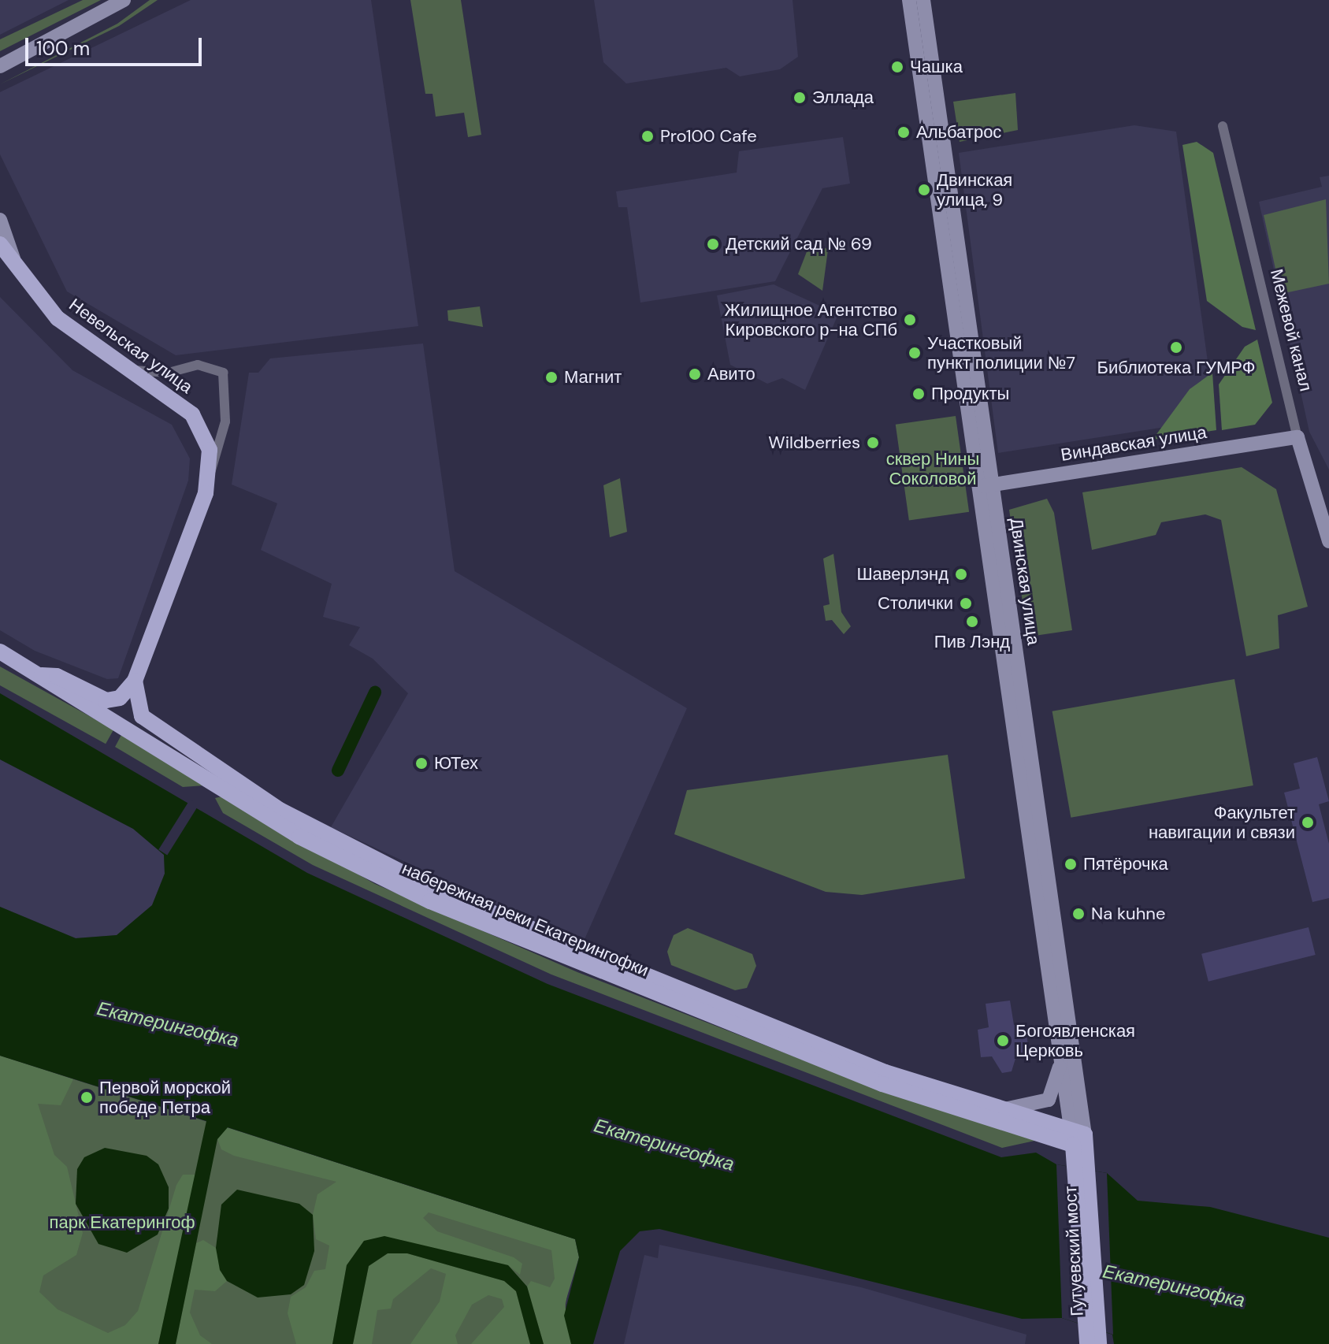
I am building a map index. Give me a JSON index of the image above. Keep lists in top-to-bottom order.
{
  "streets": {
    "main road": [
      "Невельская улица",
      "Двинская улица",
      "набережная реки Екатерингофки",
      "Гутуевский мост"
    ],
    "street": ["Межевой канал", "Виндавская улица"]
  },
  "crossings": [
    ["Межевой канал", "Виндавская улица"],
    ["Виндавская улица", "Двинская улица"],
    ["Двинская улица", "набережная реки Екатерингофки"],
    ["Двинская улица", "Гутуевский мост"]
  ],
  "water": ["Екатерингофка"],
  "parks": ["сквер Нины Соколовой", "парк Екатерингоф"],
  "places": [
    "Чашка",
    "Эллада",
    "Альбатрос",
    "Pro100 Cafe",
    "Двинская улица, 9",
    "Детский сад № 69",
    "Жилищное Агентство Кировского р-на СПб",
    "Библиотека ГУМРФ",
    "Участковый пункт полиции №7",
    "Авито",
    "Магнит",
    "Продукты",
    "Wildberries",
    "Шаверлэнд",
    "Столички",
    "Пив Лэнд",
    "ЮТех",
    "Факультет навигации и связи",
    "Пятёрочка",
    "Na kuhne",
    "Богоявленская Церковь",
    "Первой морской победе Петра"
  ],
  "scale_bar": "100 m"
}
